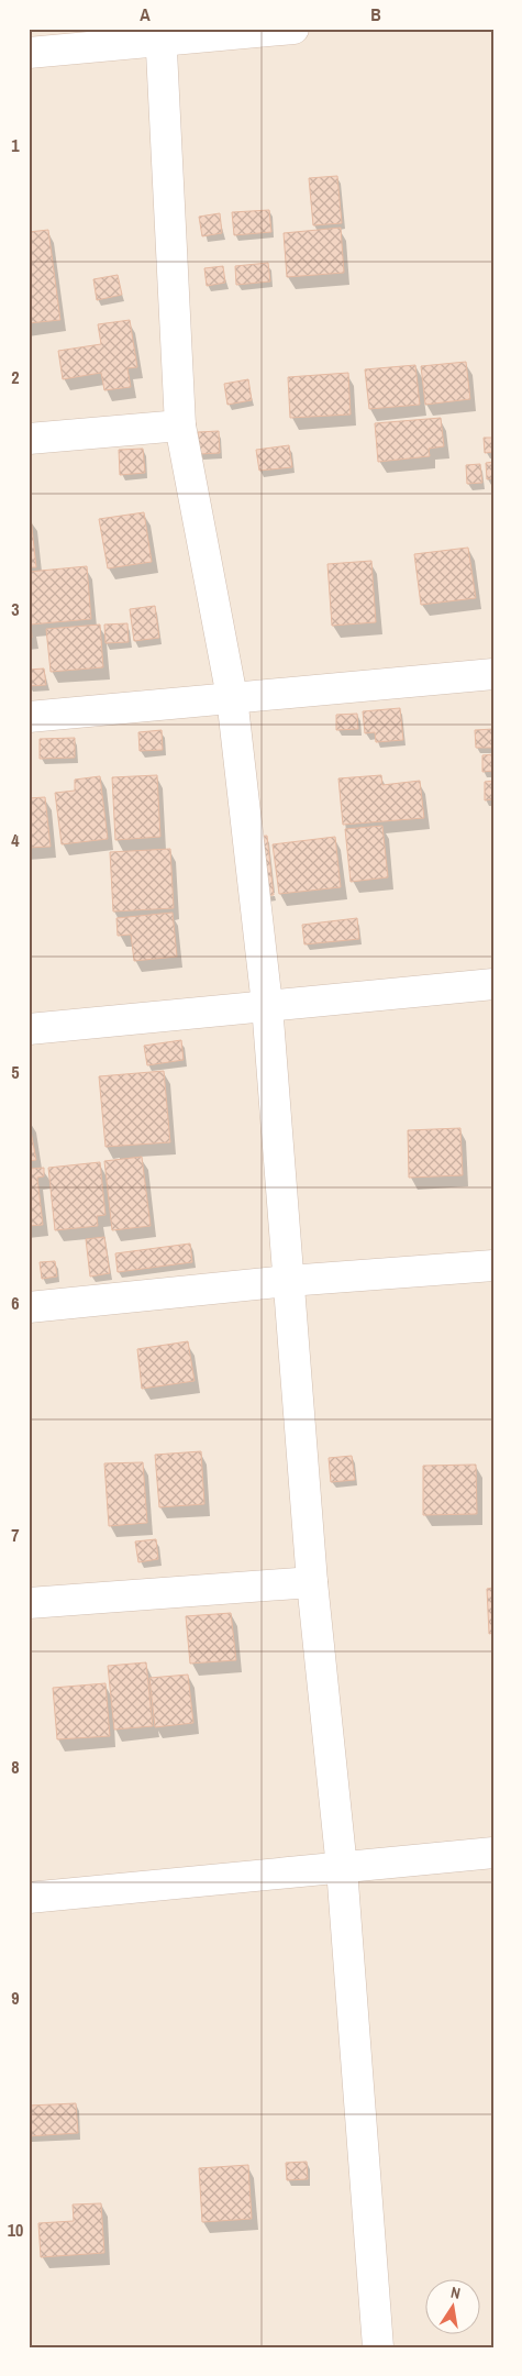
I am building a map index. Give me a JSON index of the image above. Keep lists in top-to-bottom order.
{
  "north": "top",
  "grid": {
    "columns": ["A", "B"],
    "rows": [
      "1",
      "2",
      "3",
      "4",
      "5",
      "6",
      "7",
      "8",
      "9",
      "10"
    ]
  }
}
